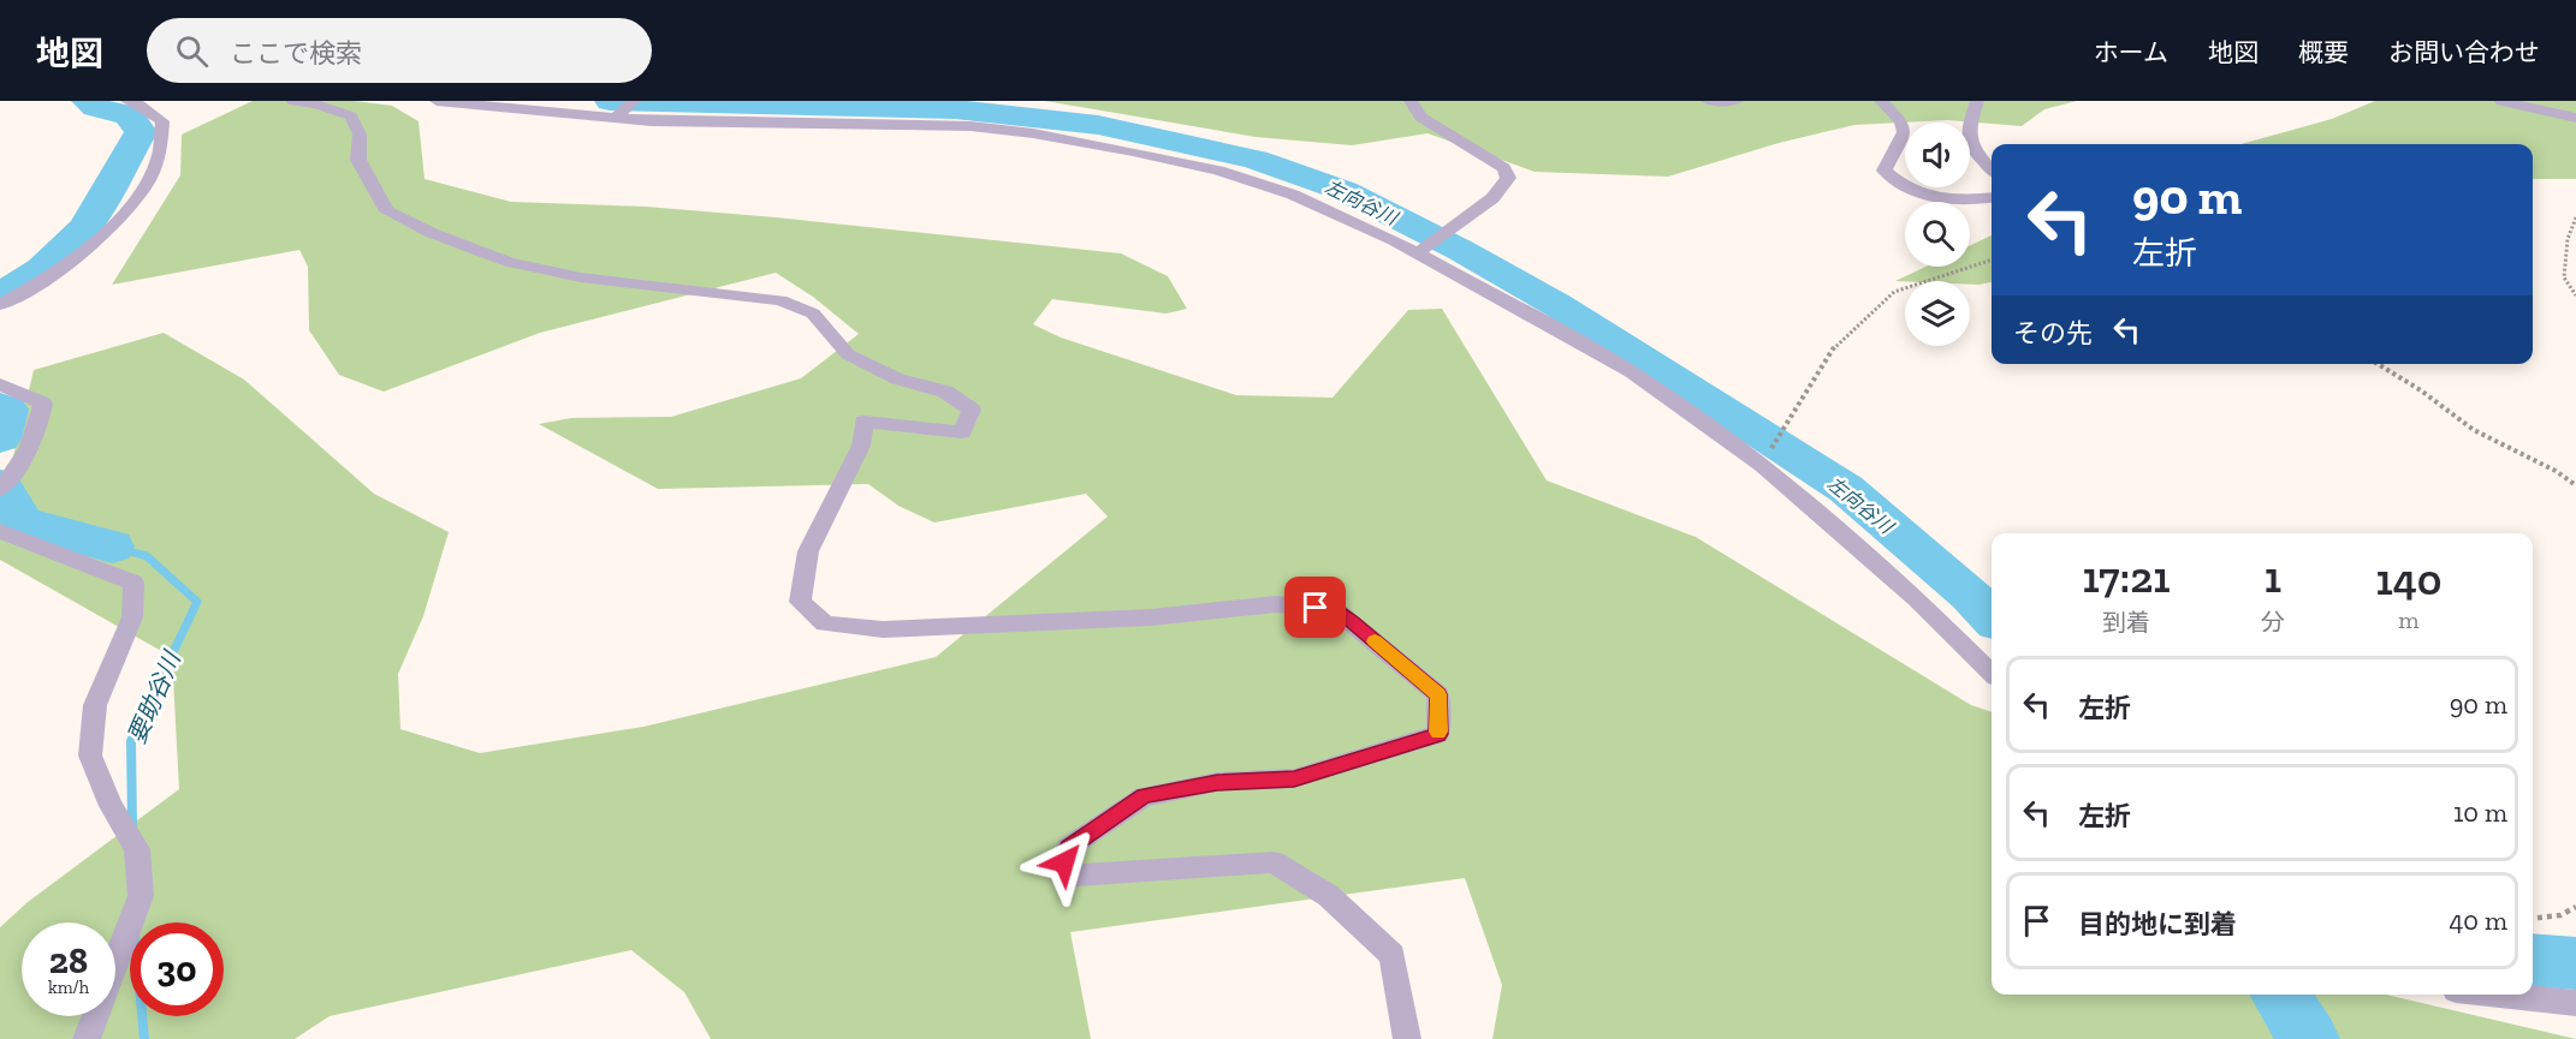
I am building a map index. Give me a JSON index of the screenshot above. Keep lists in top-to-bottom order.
{
  "water": ["左向谷川", "要助谷川"],
  "page": {
    "header": "地図",
    "search": "ここで検索",
    "nav": [
      "ホーム",
      "地図",
      "概要",
      "お問い合わせ"
    ],
    "turn": ["90 m", "左折"],
    "then": "その先",
    "eta": [
      "17:21",
      "到着",
      "1",
      "分",
      "140",
      "m"
    ],
    "list": [
      {
        "name": "左折",
        "value": "90 m"
      },
      {
        "name": "左折",
        "value": "10 m"
      },
      {
        "name": "目的地に到着",
        "value": "40 m"
      }
    ],
    "speed": "28 km/h",
    "limit": "30"
  }
}
